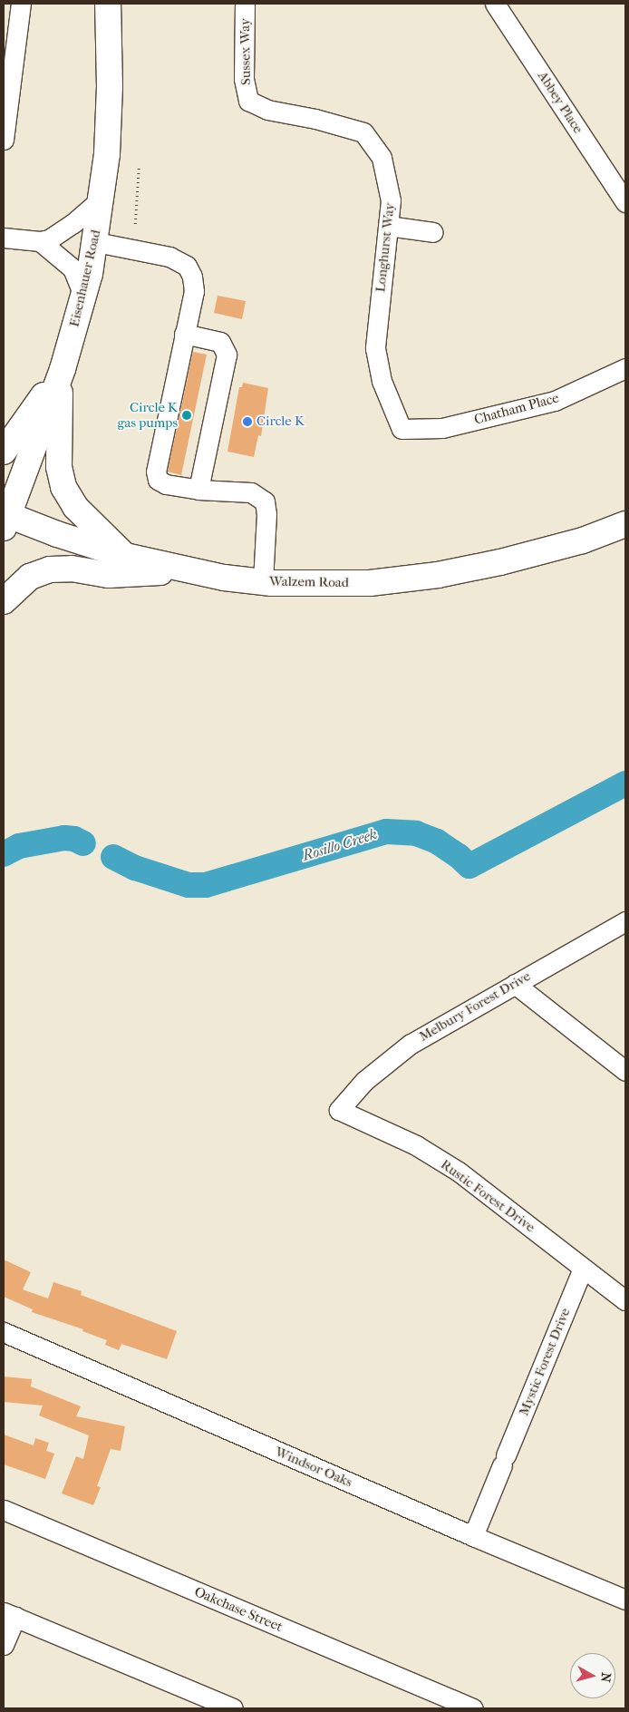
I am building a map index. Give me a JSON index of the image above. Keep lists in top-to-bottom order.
{
  "streets": {
    "main road": ["Eisenhauer Road", "Walzem Road"],
    "street": [
      "Sussex Way",
      "Abbey Place",
      "Longhurst Way",
      "Chatham Place",
      "Melbury Forest Drive",
      "Rustic Forest Drive",
      "Mystic Forest Drive",
      "Windsor Oaks",
      "Oakchase Street"
    ]
  },
  "crossings": [
    ["Sussex Way", "Longhurst Way"],
    ["Longhurst Way", "Chatham Place"],
    ["Eisenhauer Road", "Walzem Road"],
    ["Melbury Forest Drive", "Rustic Forest Drive"],
    ["Rustic Forest Drive", "Mystic Forest Drive"],
    ["Mystic Forest Drive", "Windsor Oaks"]
  ],
  "water": ["Rosillo Creek"],
  "places": ["Circle K gas pumps", "Circle K"],
  "north": "right"
}
